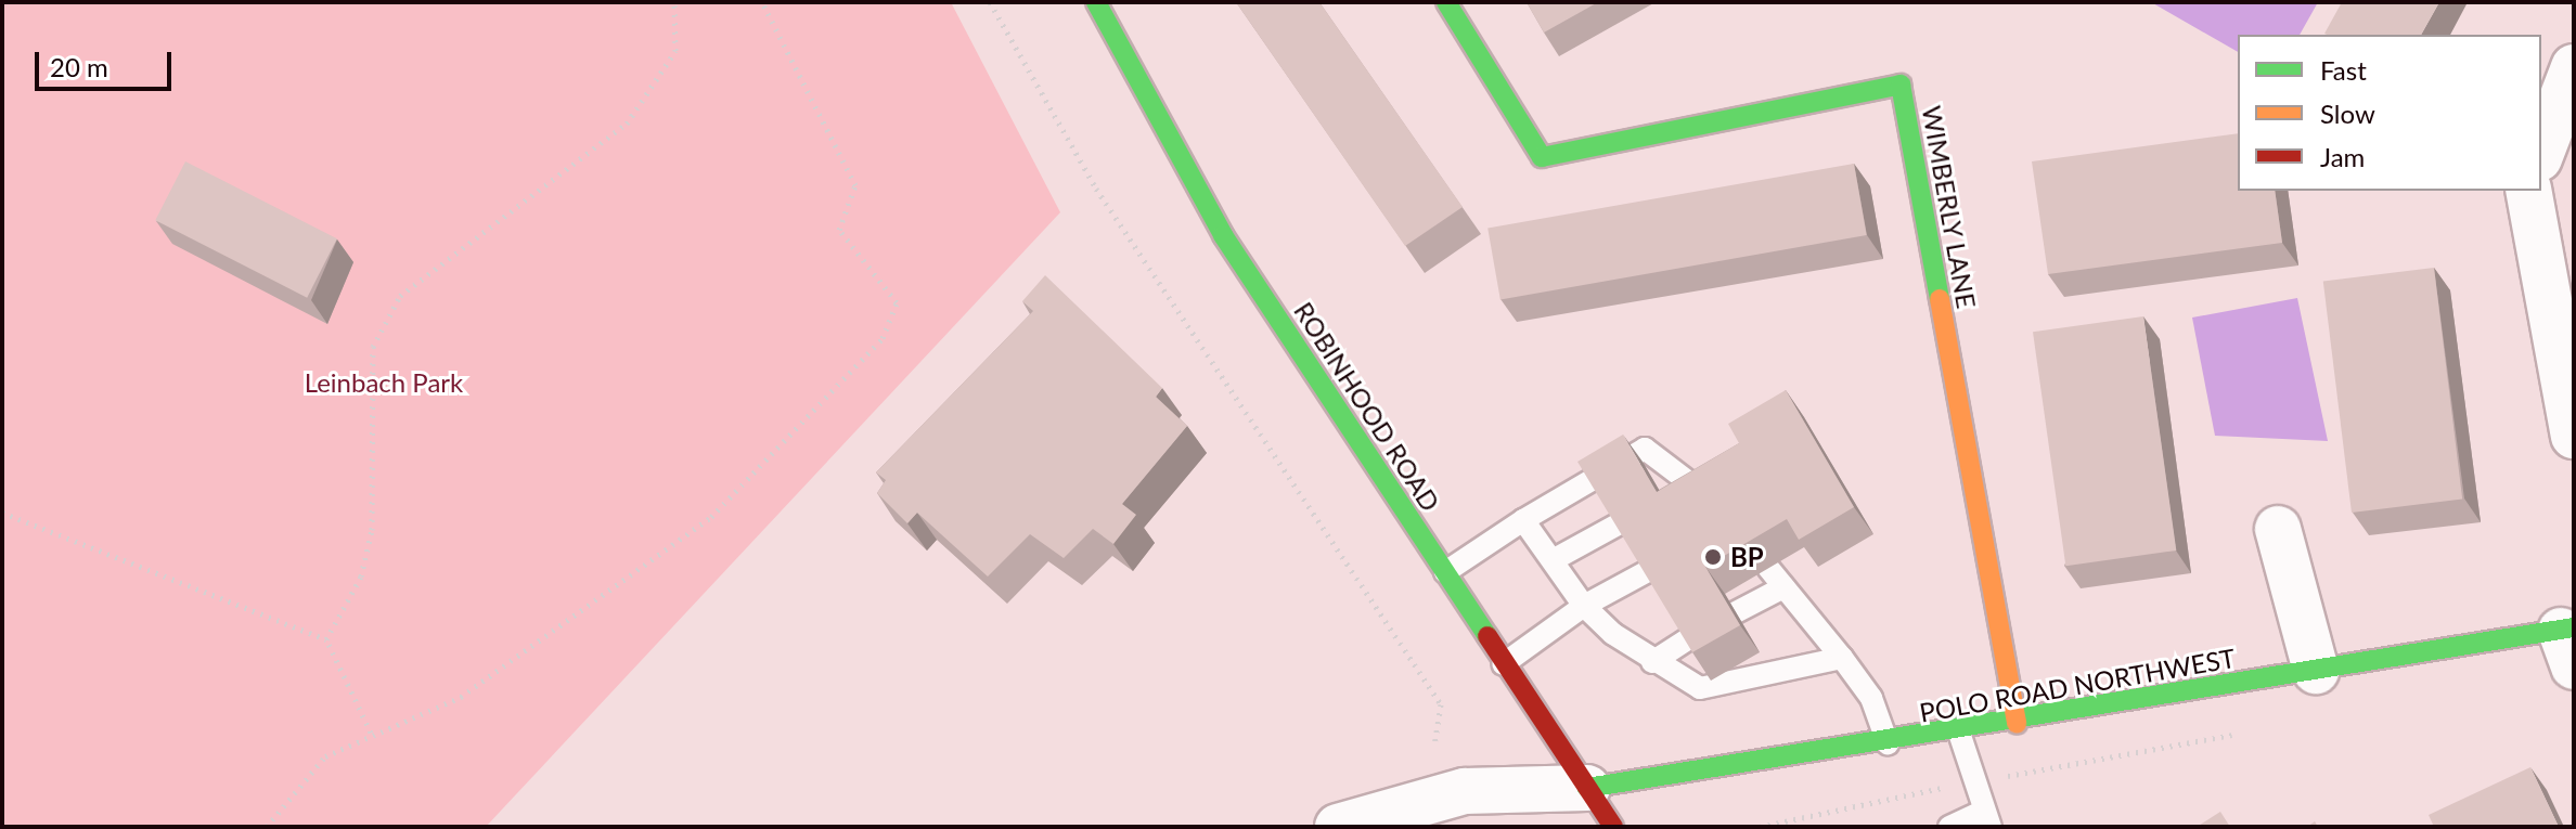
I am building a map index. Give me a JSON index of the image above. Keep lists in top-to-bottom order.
{
  "streets": {
    "street": ["WIMBERLY LANE", "ROBINHOOD ROAD", "POLO ROAD NORTHWEST"]
  },
  "crossings": [
    ["WIMBERLY LANE", "POLO ROAD NORTHWEST"],
    ["ROBINHOOD ROAD", "POLO ROAD NORTHWEST"]
  ],
  "parks": ["Leinbach Park"],
  "places": ["BP"],
  "legend": ["Fast", "Slow", "Jam"],
  "scale_bar": "20 m"
}
